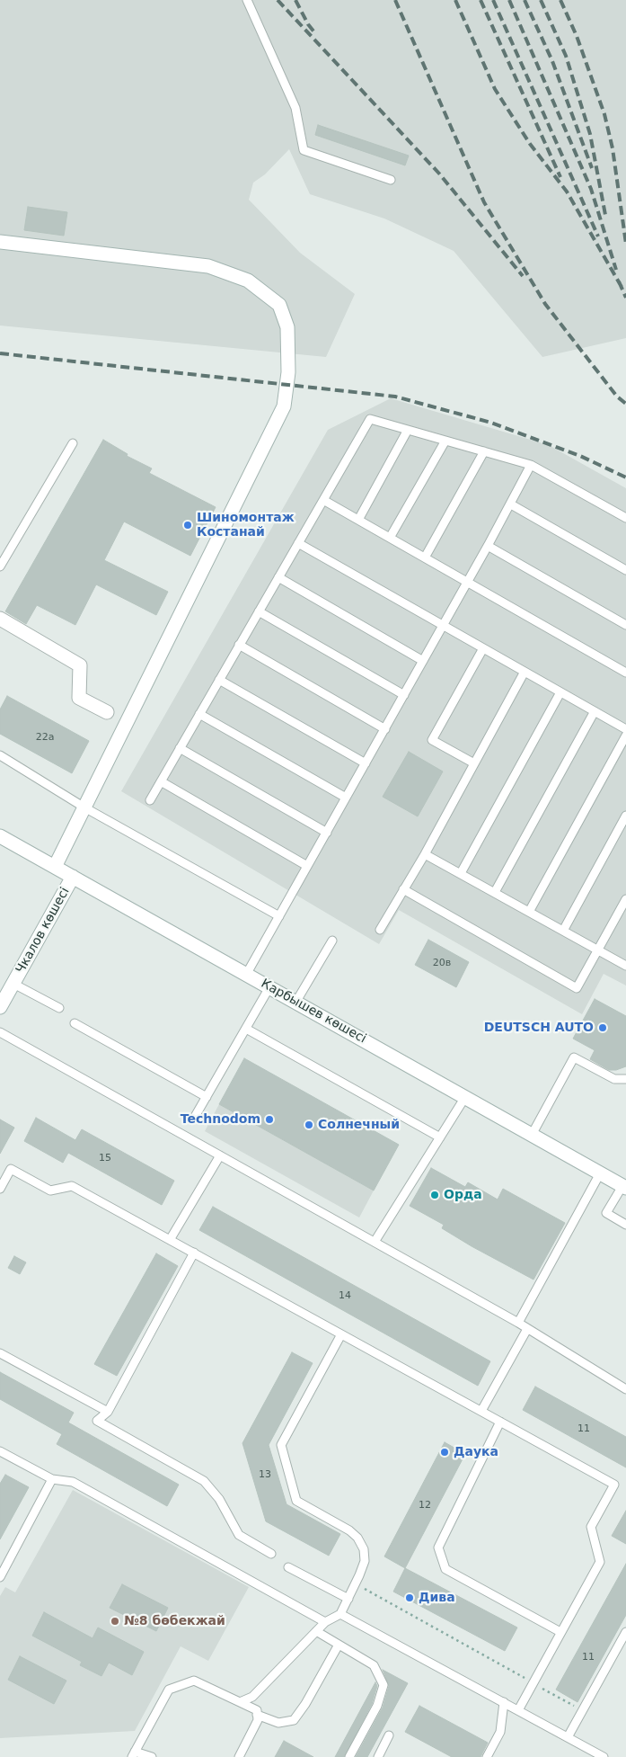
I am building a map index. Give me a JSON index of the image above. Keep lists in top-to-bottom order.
{
  "streets": {
    "street": ["Чкалов көшесі", "Карбышев көшесі"]
  },
  "crossings": [
    ["Чкалов көшесі", "Карбышев көшесі"]
  ],
  "places": [
    "Шиномонтаж Костанай",
    "DEUTSCH AUTO",
    "Technodom",
    "Солнечный",
    "Орда",
    "Даука",
    "Дива",
    "№8 бөбекжай"
  ],
  "house_numbers": [
    "22а",
    "20в",
    "15",
    "14",
    "11",
    "13",
    "12",
    "11"
  ]
}
